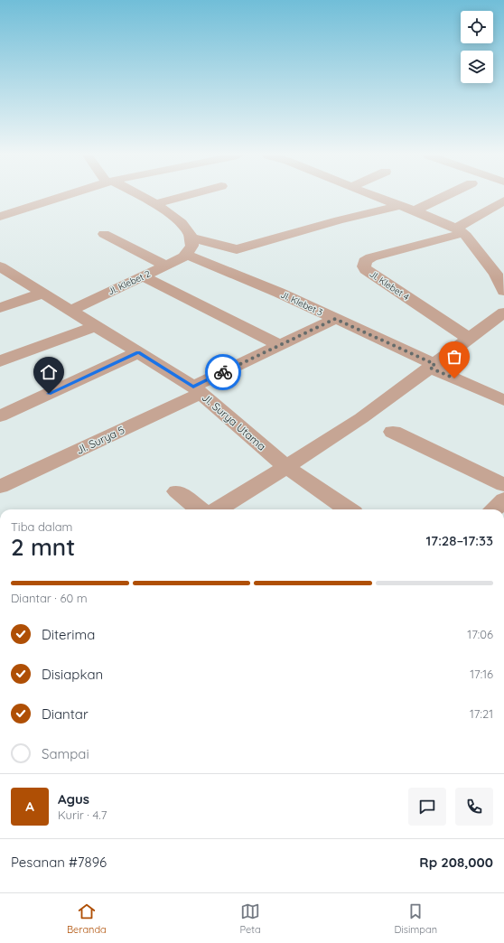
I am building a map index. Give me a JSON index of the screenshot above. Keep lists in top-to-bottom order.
{
  "streets": {
    "street": [
      "Jl. Klebet 2",
      "Jl. Klebet 4",
      "Jl. Klebet 3",
      "Jl. Surya Utama",
      "Jl. Surya 5"
    ]
  },
  "crossings": [
    ["Jl. Klebet 2", "Jl. Klebet 3"],
    ["Jl. Klebet 2", "Jl. Surya Utama"],
    ["Jl. Klebet 3", "Jl. Surya 5"],
    ["Jl. Surya Utama", "Jl. Surya 5"]
  ],
  "page": {
    "heading": ["2 mnt", "Tiba dalam", "17:28–17:33"],
    "panel": [
      "Agus",
      "Kurir · 4.7",
      "Pesanan #7896",
      "Rp 208,000"
    ],
    "bar": "Diantar · 60 m",
    "list": [
      ["Diterima", "17:06"],
      ["Disiapkan", "17:16"],
      ["Diantar", "17:21"],
      "Sampai"
    ],
    "round": "A",
    "tabs": ["Beranda", "Peta", "Disimpan"]
  }
}
